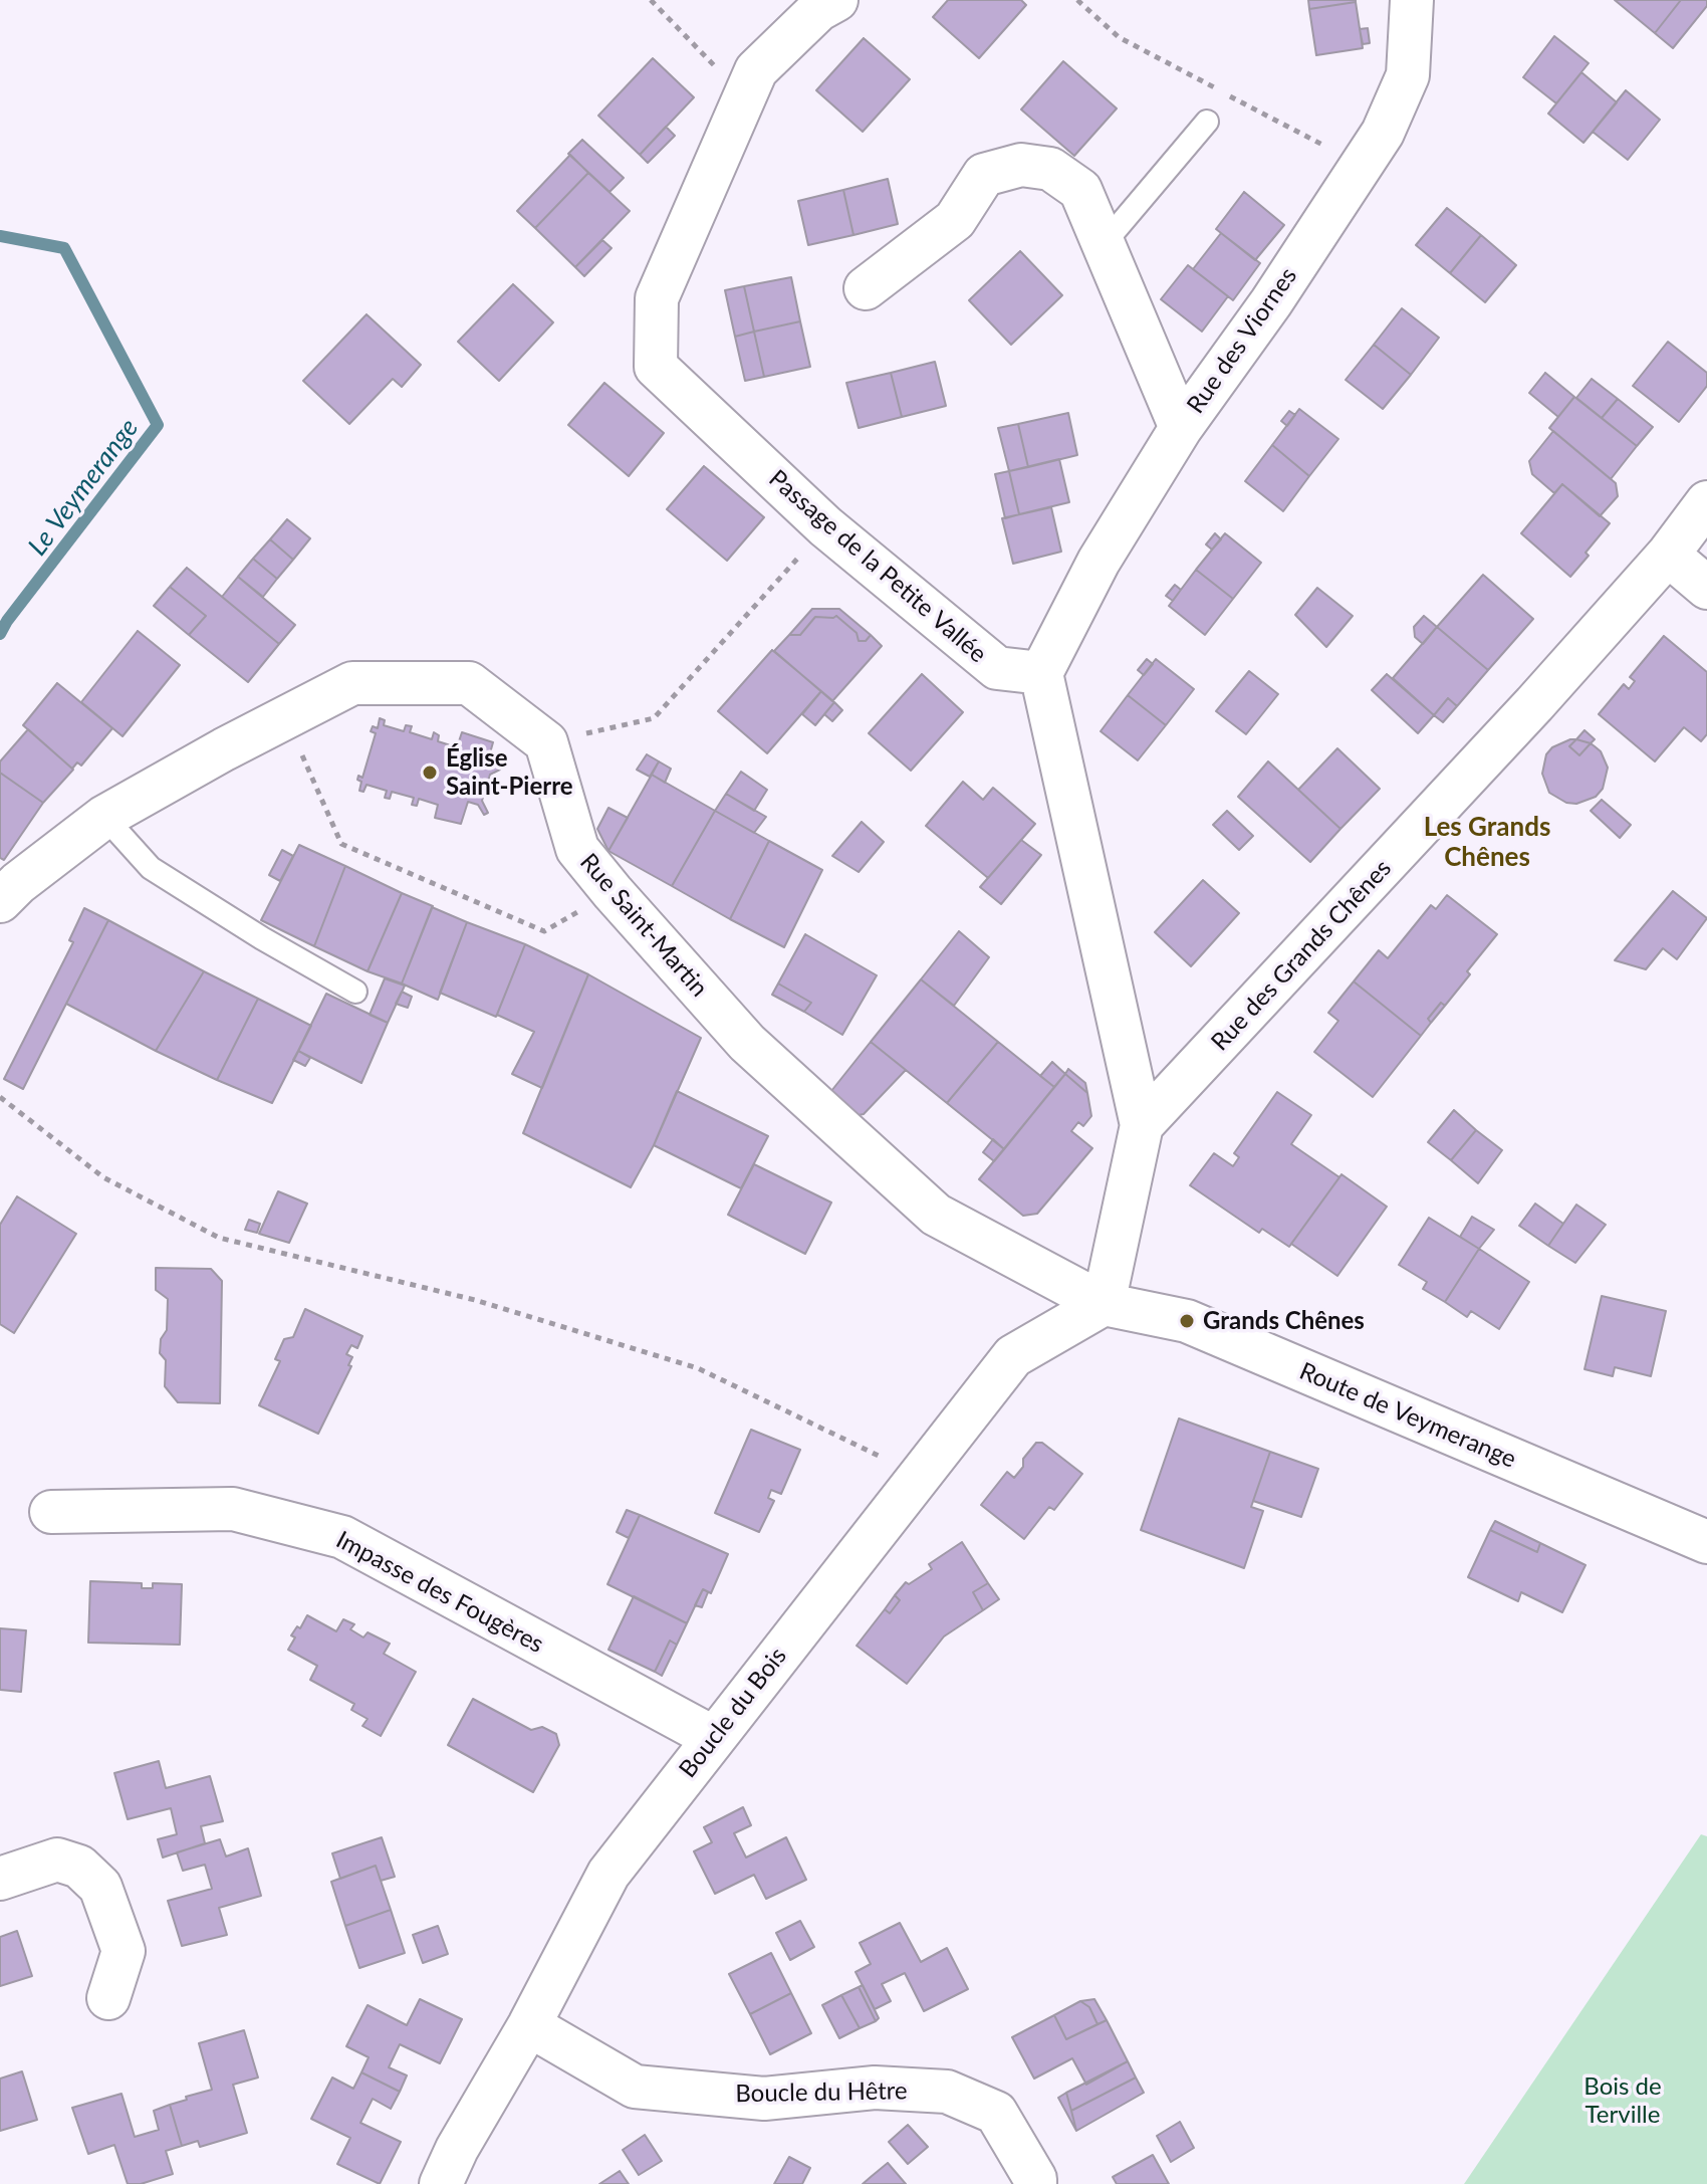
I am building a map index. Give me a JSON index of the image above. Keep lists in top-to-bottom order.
{
  "streets": {
    "street": [
      "Rue des Viornes",
      "Passage de la Petite Vallée",
      "Rue Saint-Martin",
      "Rue des Grands Chênes",
      "Route de Veymerange",
      "Impasse des Fougères",
      "Boucle du Bois",
      "Boucle du Hêtre"
    ]
  },
  "crossings": [
    ["Rue des Viornes", "Passage de la Petite Vallée"],
    ["Rue Saint-Martin", "Route de Veymerange"],
    ["Rue Saint-Martin", "Boucle du Bois"],
    ["Route de Veymerange", "Boucle du Bois"],
    ["Impasse des Fougères", "Boucle du Bois"],
    ["Boucle du Bois", "Boucle du Hêtre"]
  ],
  "districts": ["Les Grands Chênes"],
  "water": ["Le Veymerange"],
  "parks": ["Bois de Terville"],
  "places": ["Église Saint-Pierre", "Grands Chênes"]
}
